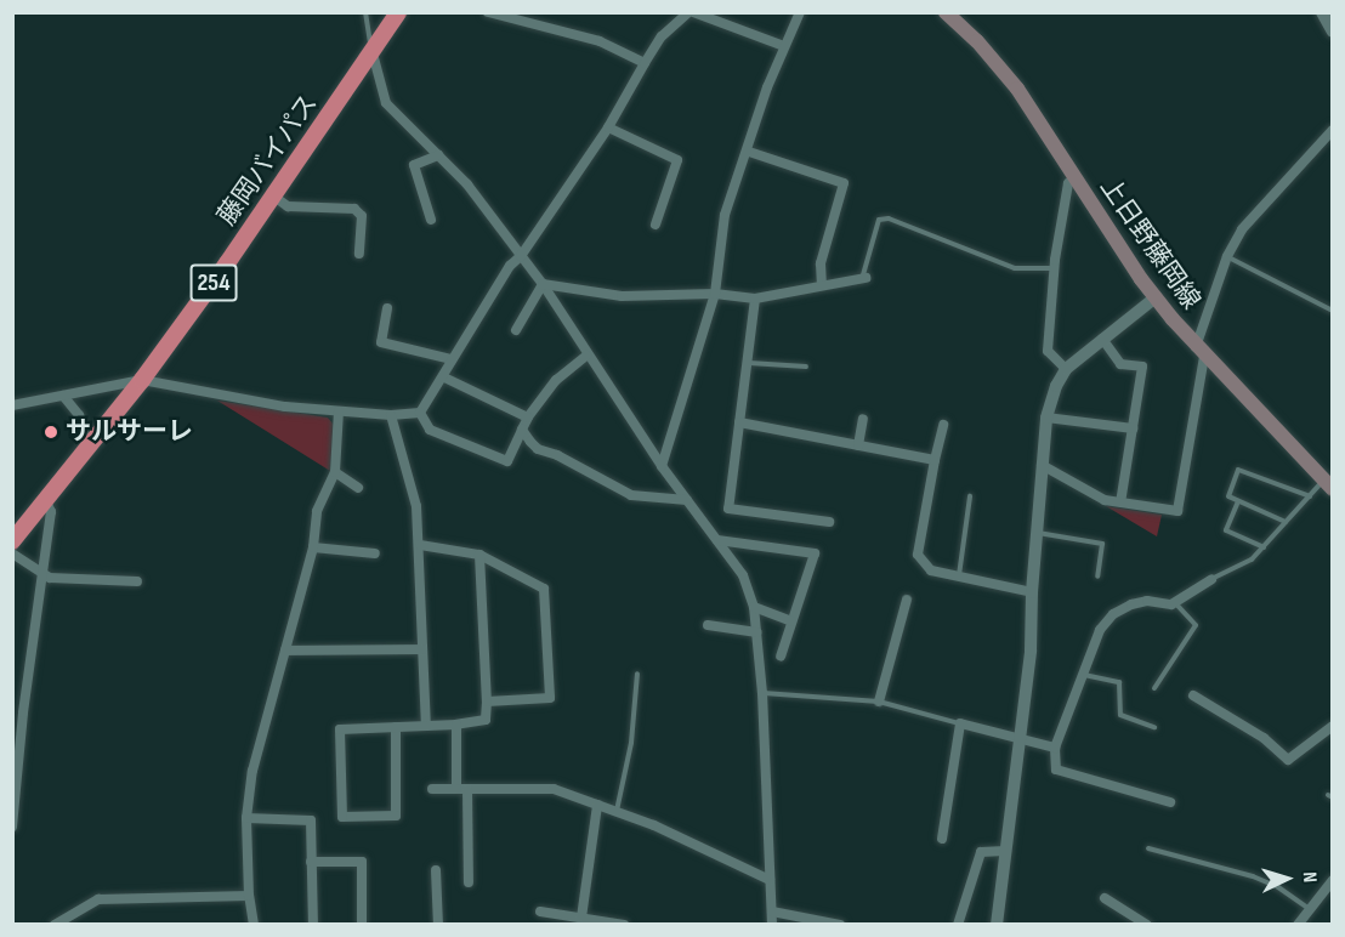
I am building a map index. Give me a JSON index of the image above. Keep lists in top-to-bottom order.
{
  "streets": {
    "highway": ["藤岡バイパス", "254"],
    "main road": ["上日野藤岡線"]
  },
  "places": ["サルサーレ"],
  "north": "right"
}
